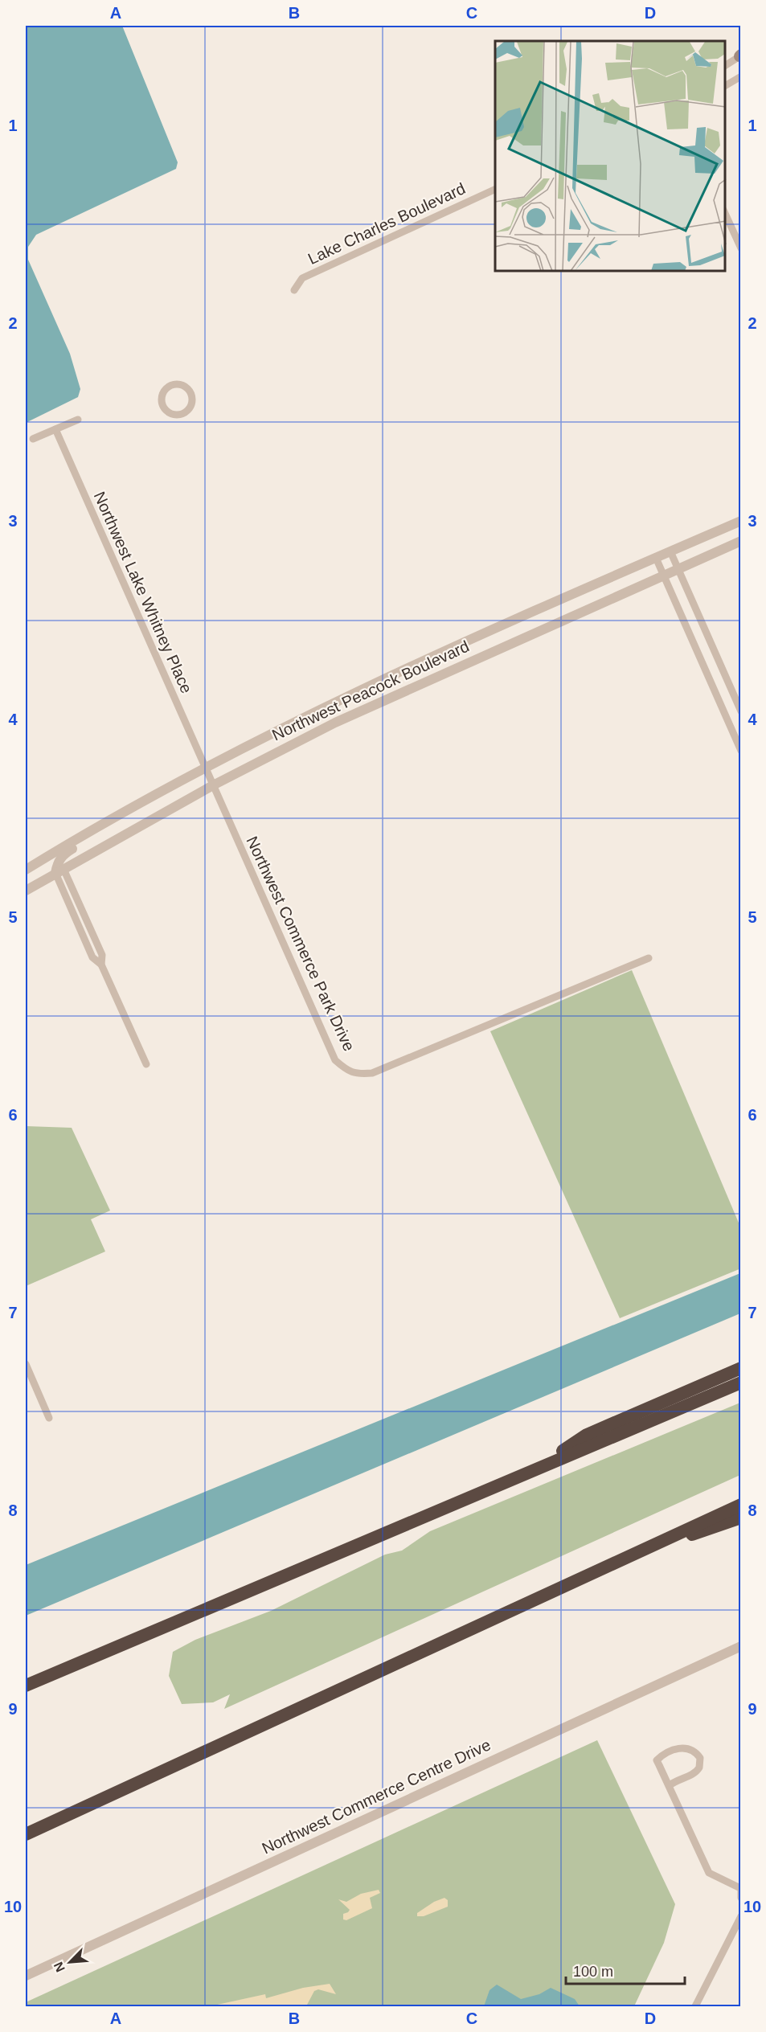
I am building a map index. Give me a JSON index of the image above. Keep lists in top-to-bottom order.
{
  "streets": {
    "street": [
      "Lake Charles Boulevard",
      "Northwest Lake Whitney Place",
      "Northwest Peacock Boulevard",
      "Northwest Commerce Park Drive",
      "Northwest Commerce Centre Drive"
    ]
  },
  "crossings": [
    ["Northwest Lake Whitney Place", "Northwest Peacock Boulevard"],
    ["Northwest Lake Whitney Place", "Northwest Commerce Park Drive"],
    ["Northwest Peacock Boulevard", "Northwest Commerce Park Drive"]
  ],
  "scale_bar": "100 m",
  "north": "bottom left",
  "grid": {
    "columns": [
      "A",
      "B",
      "C",
      "D"
    ],
    "rows": [
      "1",
      "2",
      "3",
      "4",
      "5",
      "6",
      "7",
      "8",
      "9",
      "10"
    ]
  }
}
